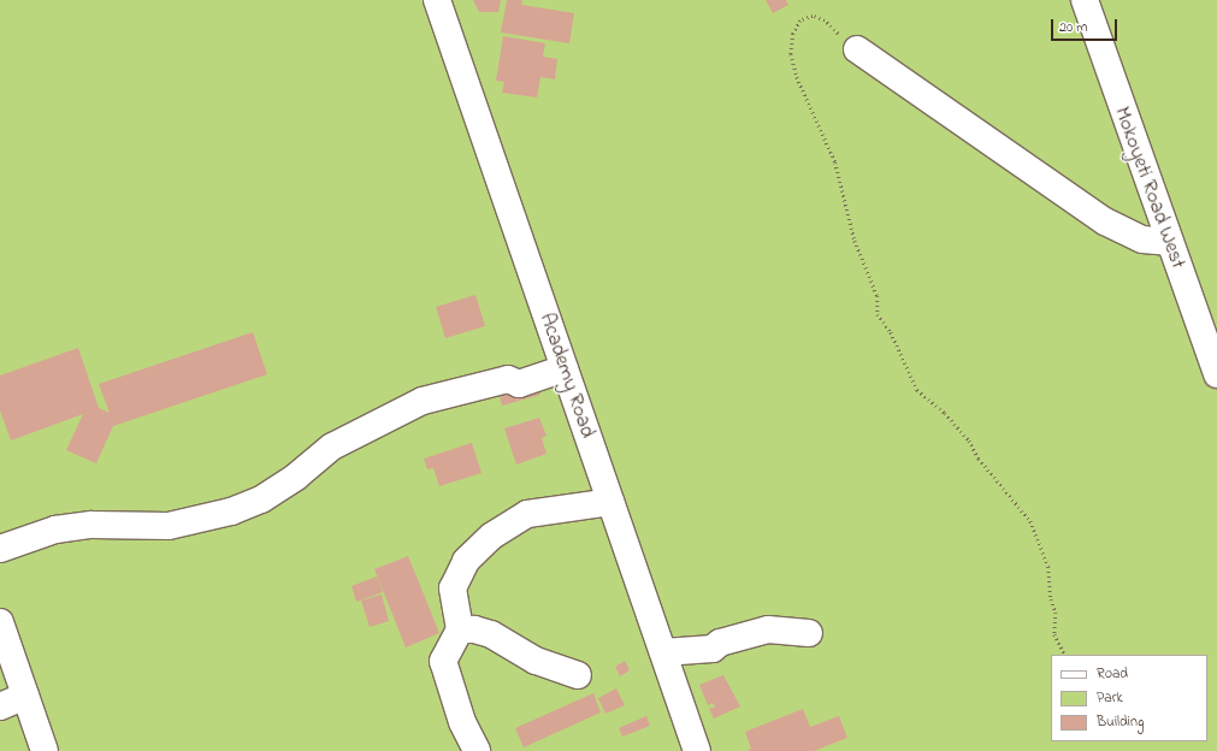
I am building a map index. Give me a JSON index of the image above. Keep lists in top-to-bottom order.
{
  "streets": {
    "street": ["Mokoyeti Road West", "Academy Road"]
  },
  "legend": ["Road", "Park", "Building"],
  "scale_bar": "20 m"
}
